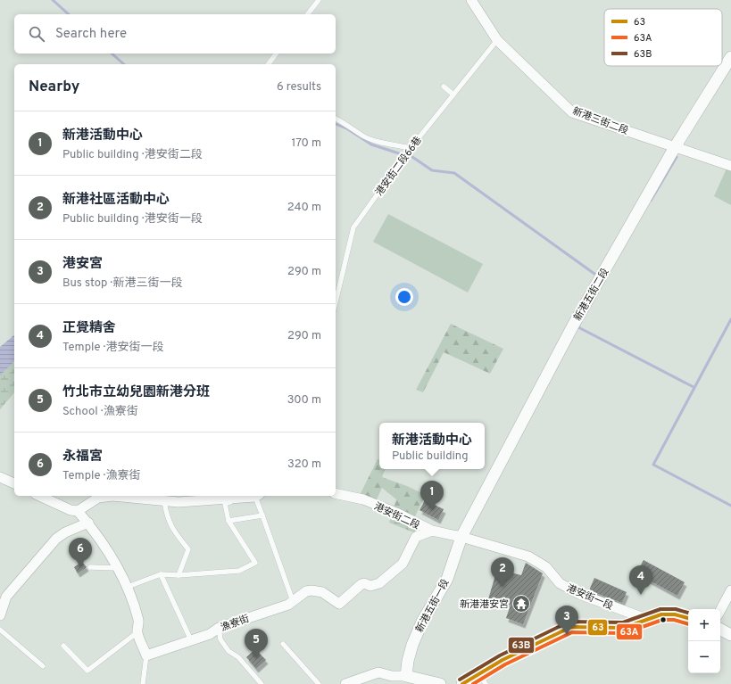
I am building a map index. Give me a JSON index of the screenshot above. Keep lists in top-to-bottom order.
{
  "streets": {
    "street": [
      "新港三街二段",
      "新港五街二段",
      "港安街二段",
      "港安街一段",
      "新港五街一段",
      "漁寮街"
    ],
    "lane": ["港安街二段66巷"]
  },
  "crossings": [
    ["新港三街二段", "港安街二段66巷"],
    ["新港三街二段", "新港五街二段"],
    ["新港五街二段", "港安街二段"],
    ["新港五街二段", "港安街一段"],
    ["新港五街二段", "新港五街一段"],
    ["港安街二段", "港安街一段"],
    ["港安街二段", "新港五街一段"],
    ["港安街二段", "漁寮街"],
    ["港安街一段", "新港五街一段"]
  ],
  "places": {
    "temple": ["新港港安宮"]
  },
  "lines": ["transit line 63B", "transit line 63", "transit line 63A"],
  "legend": ["63", "63A", "63B"],
  "page": {
    "search": "Search here",
    "heading": ["Nearby", "6 results"],
    "list": [
      {
        "mark": "1",
        "name": "新港活動中心",
        "note": "Public building · 港安街二段",
        "value": "170 m"
      },
      {
        "mark": "2",
        "name": "新港社區活動中心",
        "note": "Public building · 港安街一段",
        "value": "240 m"
      },
      {
        "mark": "3",
        "name": "港安宮",
        "note": "Bus stop · 新港三街一段",
        "value": "290 m"
      },
      {
        "mark": "4",
        "name": "正覺精舍",
        "note": "Temple · 港安街一段",
        "value": "290 m"
      },
      {
        "mark": "5",
        "name": "竹北市立幼兒園新港分班",
        "note": "School · 漁寮街",
        "value": "300 m"
      },
      {
        "mark": "6",
        "name": "永福宮",
        "note": "Temple · 漁寮街",
        "value": "320 m"
      }
    ],
    "popup": ["新港活動中心", "Public building"],
    "pins": [
      "1",
      "6",
      "2",
      "4",
      "3",
      "5"
    ],
    "map_buttons": ["+", "−"]
  }
}
